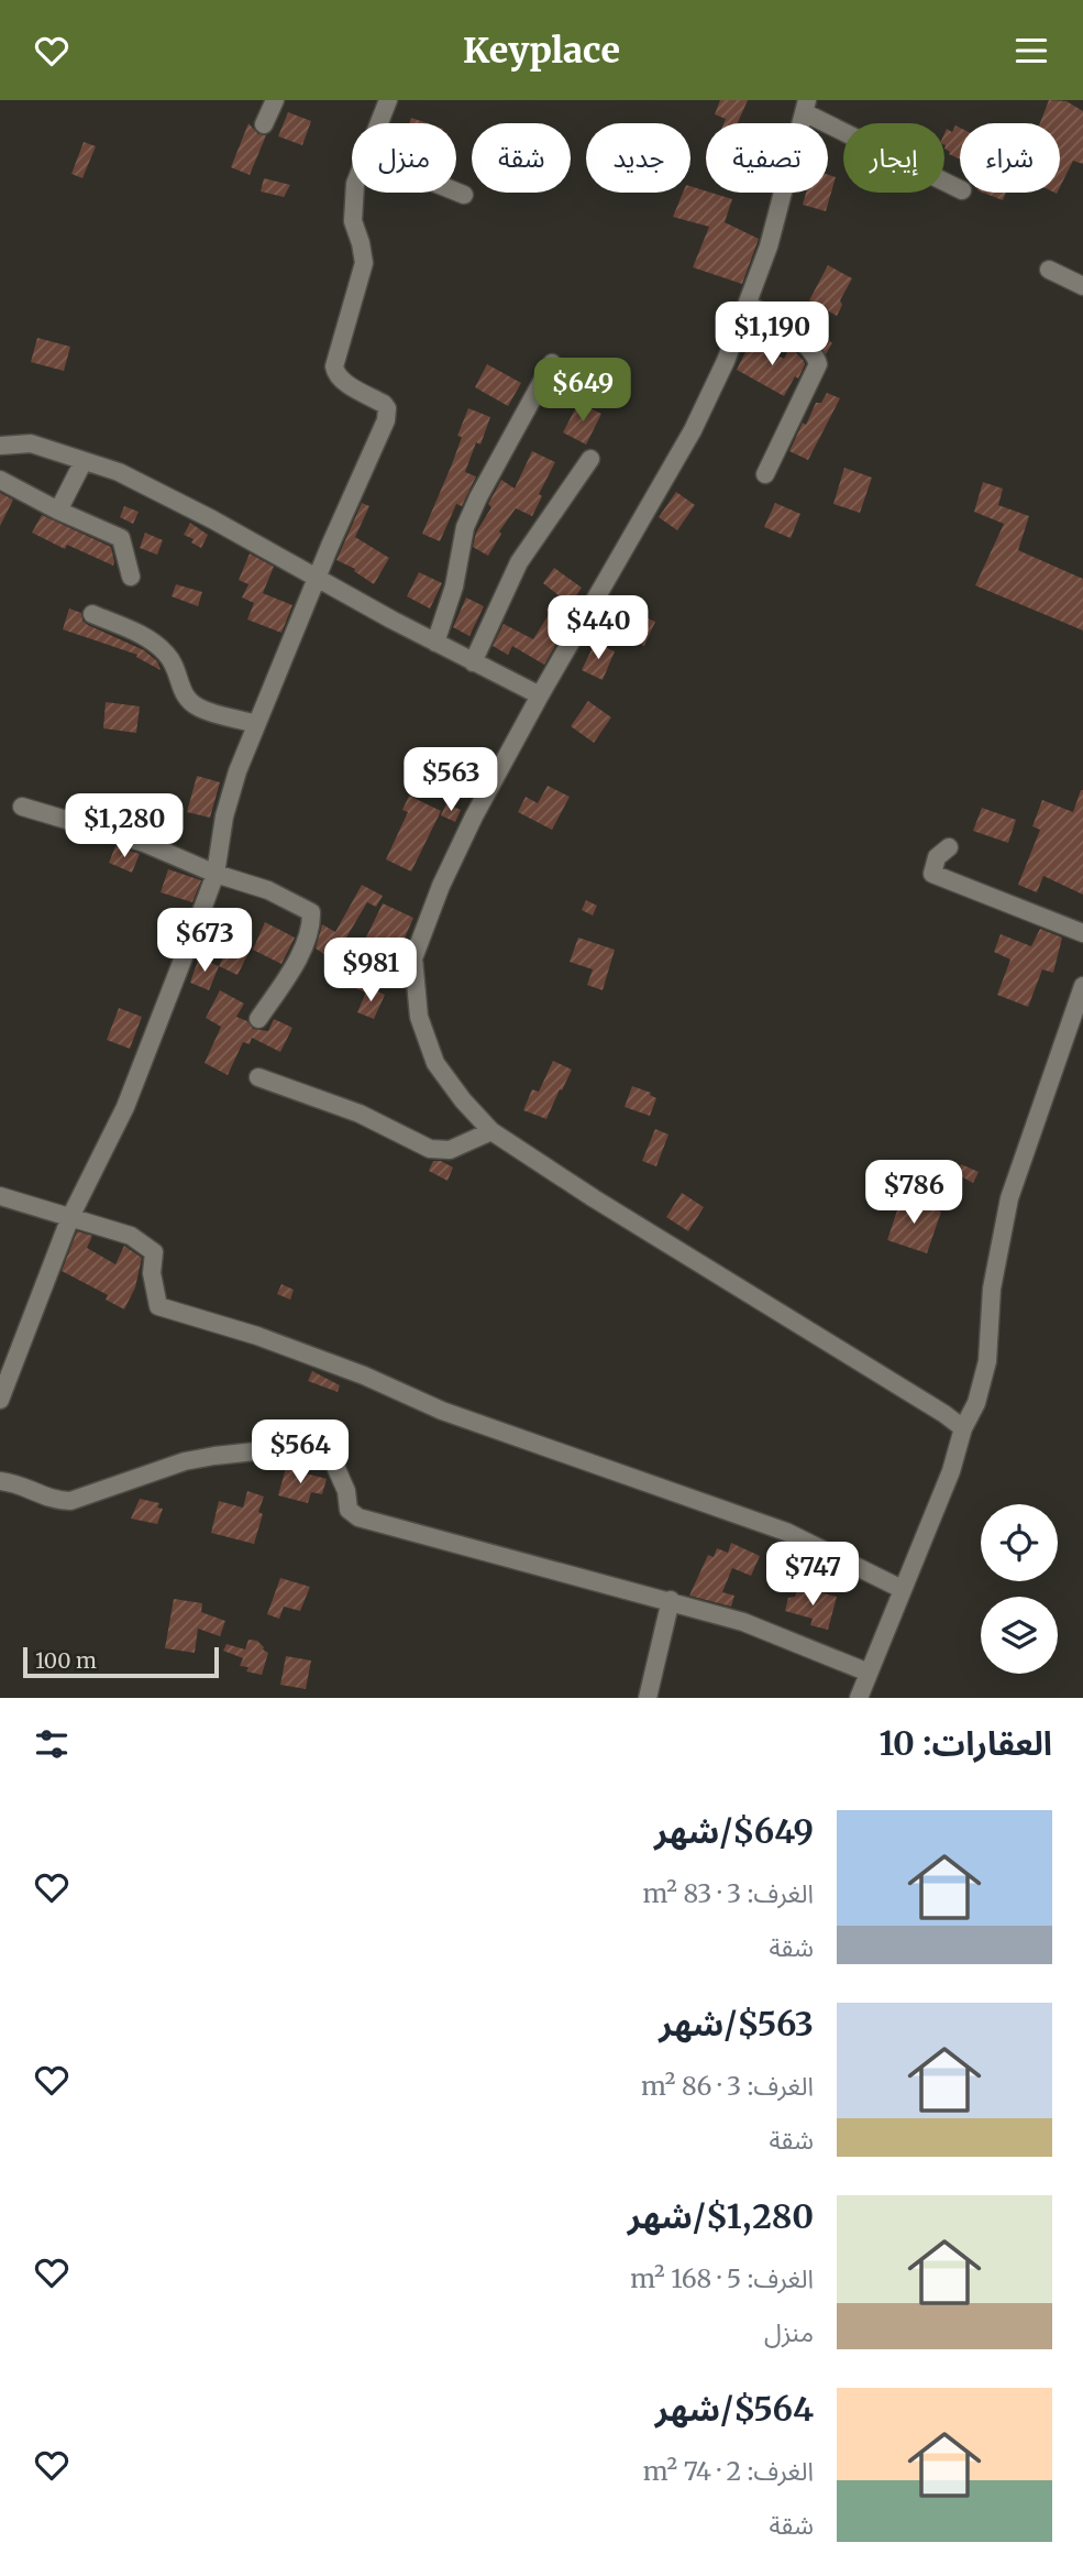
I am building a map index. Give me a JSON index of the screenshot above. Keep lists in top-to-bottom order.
{
  "scale_bar": "100 m",
  "page": {
    "header": "Keyplace",
    "chip": [
      "شراء",
      "إيجار",
      "تصفية",
      "جديد",
      "شقة",
      "منزل"
    ],
    "price": [
      "$1,190",
      "$649",
      "$440",
      "$563",
      "$1,280",
      "$673",
      "$981",
      "$786",
      "$564",
      "$747"
    ],
    "scale": "100 m",
    "heading": "العقارات: 10",
    "list": [
      {
        "name": "$649/شهر",
        "note": "الغرف: 3 · 83 m² · شقة"
      },
      {
        "name": "$563/شهر",
        "note": "الغرف: 3 · 86 m² · شقة"
      },
      {
        "name": "$1,280/شهر",
        "note": "الغرف: 5 · 168 m² · منزل"
      },
      {
        "name": "$564/شهر",
        "note": "الغرف: 2 · 74 m² · شقة"
      }
    ]
  }
}
